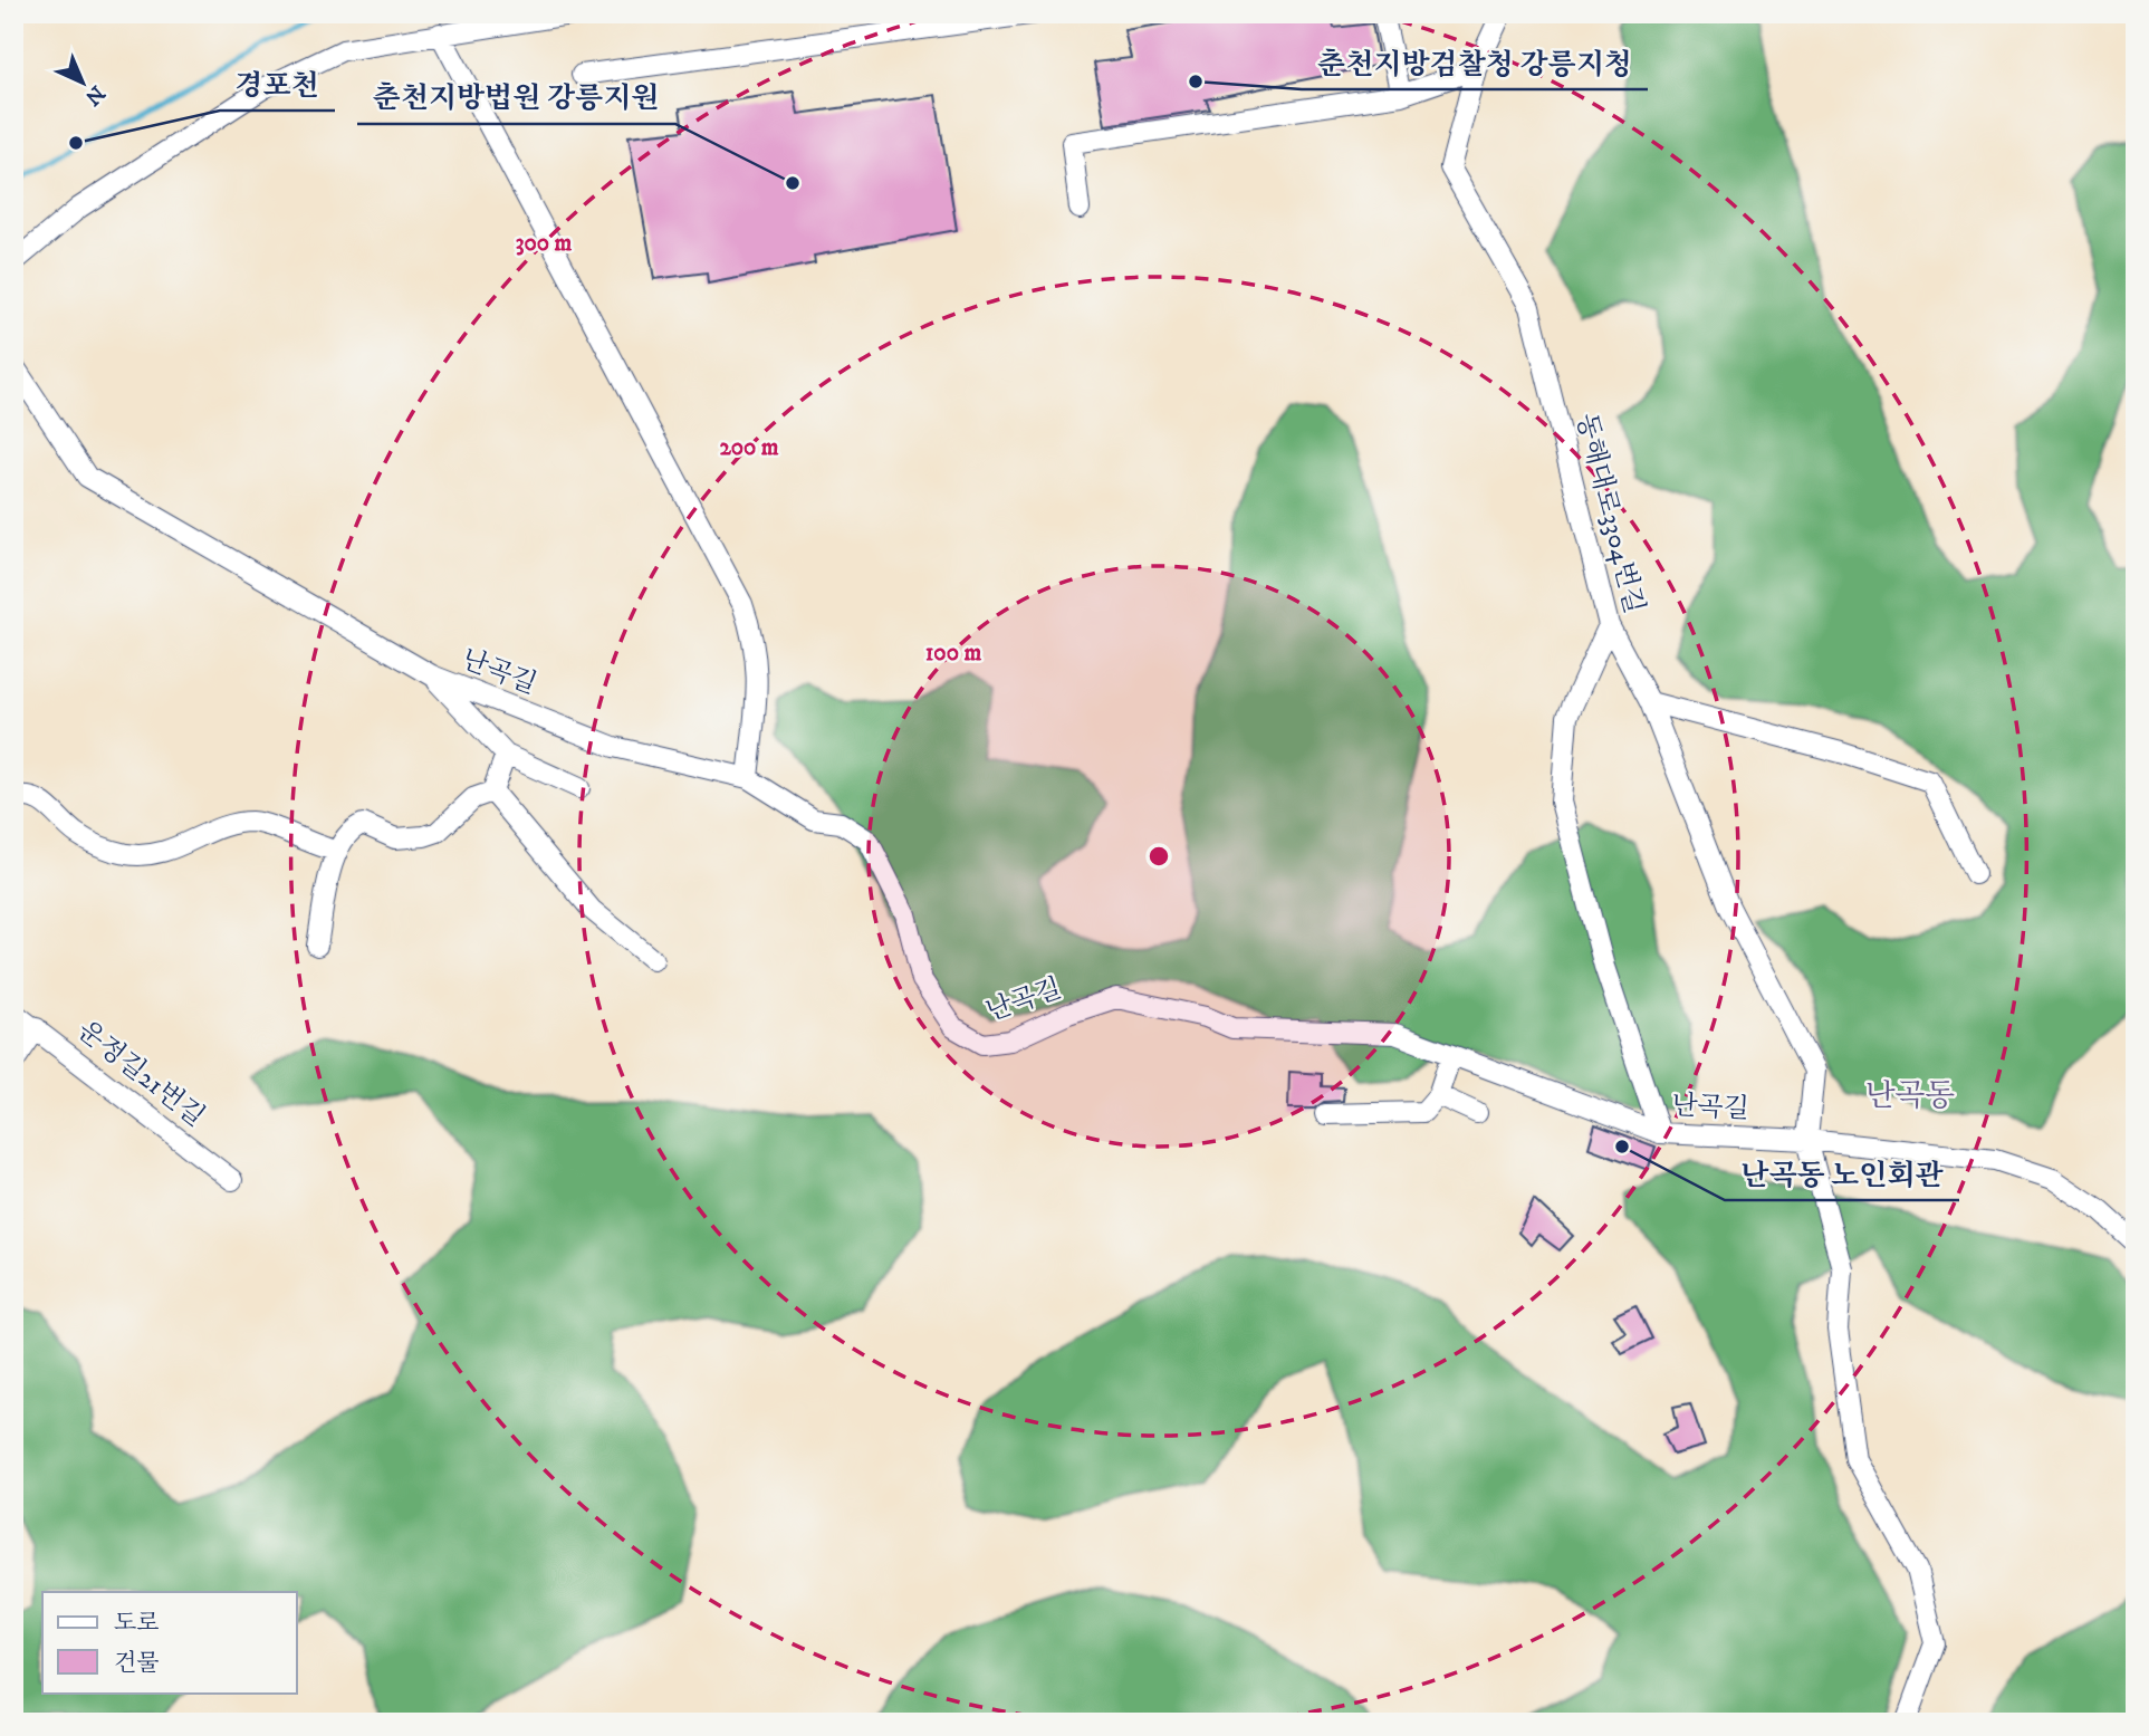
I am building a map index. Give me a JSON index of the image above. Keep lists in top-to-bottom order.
{
  "streets": {
    "street": ["동해대로3304번길", "난곡길", "운정길21번길"]
  },
  "crossings": [
    ["동해대로3304번길", "난곡길"]
  ],
  "districts": ["난곡동"],
  "places": [
    "춘천지방검찰청 강릉지청",
    "경포천",
    "춘천지방법원 강릉지원",
    "난곡동 노인회관"
  ],
  "legend": ["도로", "건물"],
  "north": "bottom right",
  "rings": ["300 m", "200 m", "100 m"]
}
